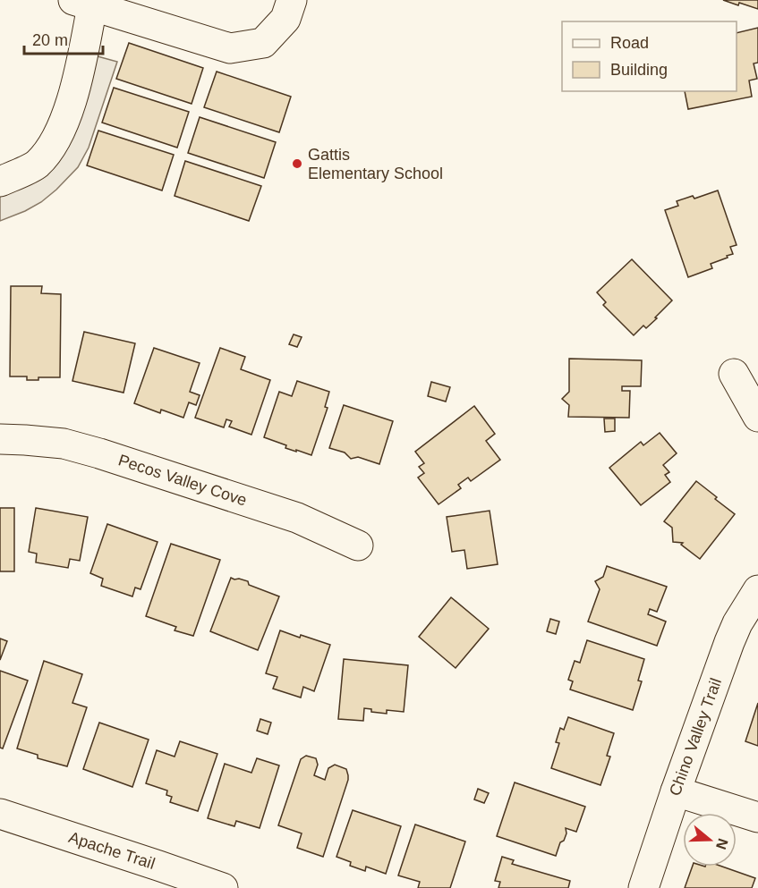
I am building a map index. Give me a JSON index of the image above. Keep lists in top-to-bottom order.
{
  "streets": {
    "street": ["Pecos Valley Cove", "Chino Valley Trail", "Apache Trail"]
  },
  "places": ["Gattis Elementary School"],
  "legend": ["Road", "Building"],
  "scale_bar": "20 m",
  "north": "right"
}
